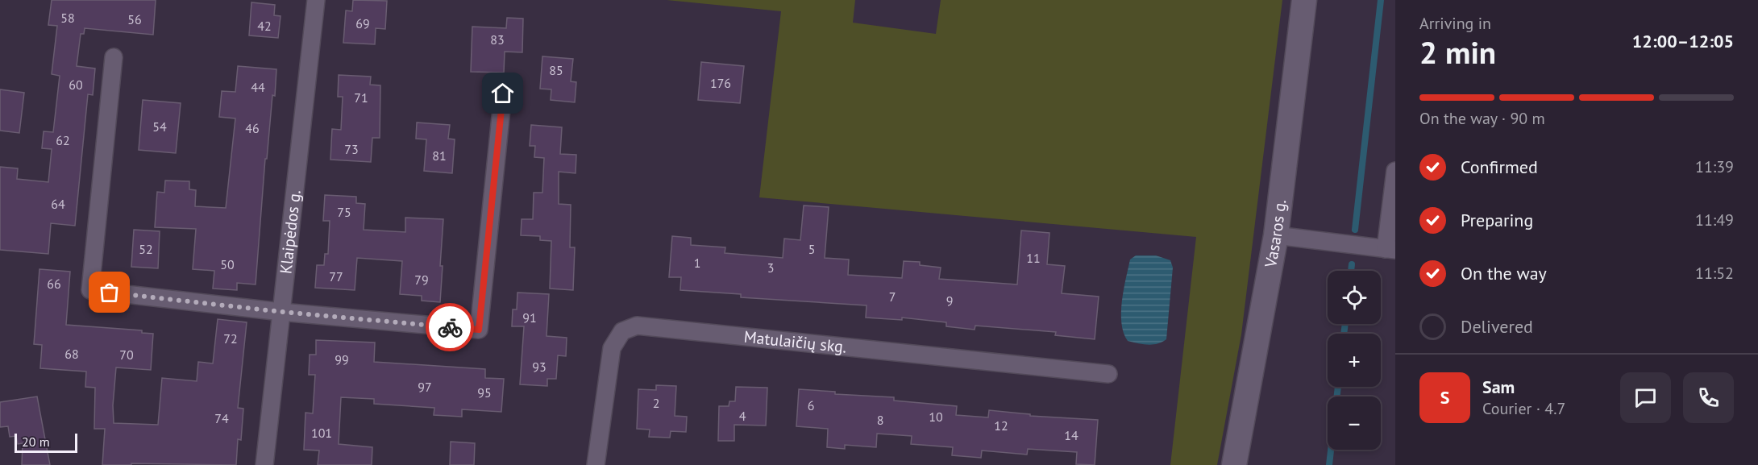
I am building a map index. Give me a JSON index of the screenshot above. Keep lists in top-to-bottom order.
{
  "streets": {
    "main road": ["Vasaros g."],
    "street": ["Klaipėdos g.", "Matulaičių skg."]
  },
  "house_numbers": [
    "58",
    "56",
    "69",
    "42",
    "83",
    "85",
    "176",
    "60",
    "44",
    "71",
    "54",
    "46",
    "62",
    "73",
    "81",
    "64",
    "75",
    "52",
    "5",
    "11",
    "1",
    "50",
    "3",
    "77",
    "79",
    "66",
    "7",
    "9",
    "91",
    "72",
    "68",
    "70",
    "99",
    "93",
    "97",
    "95",
    "2",
    "6",
    "4",
    "10",
    "74",
    "8",
    "12",
    "101",
    "14"
  ],
  "scale_bar": "20 m",
  "page": {
    "heading": ["2 min", "Arriving in", "12:00–12:05"],
    "panel": ["Sam", "Courier · 4.7"],
    "bar": "On the way · 90 m",
    "list": [
      ["Confirmed", "11:39"],
      ["Preparing", "11:49"],
      ["On the way", "11:52"],
      "Delivered"
    ],
    "map_buttons": ["+", "−"],
    "round": "S",
    "scale": "20 m"
  }
}
